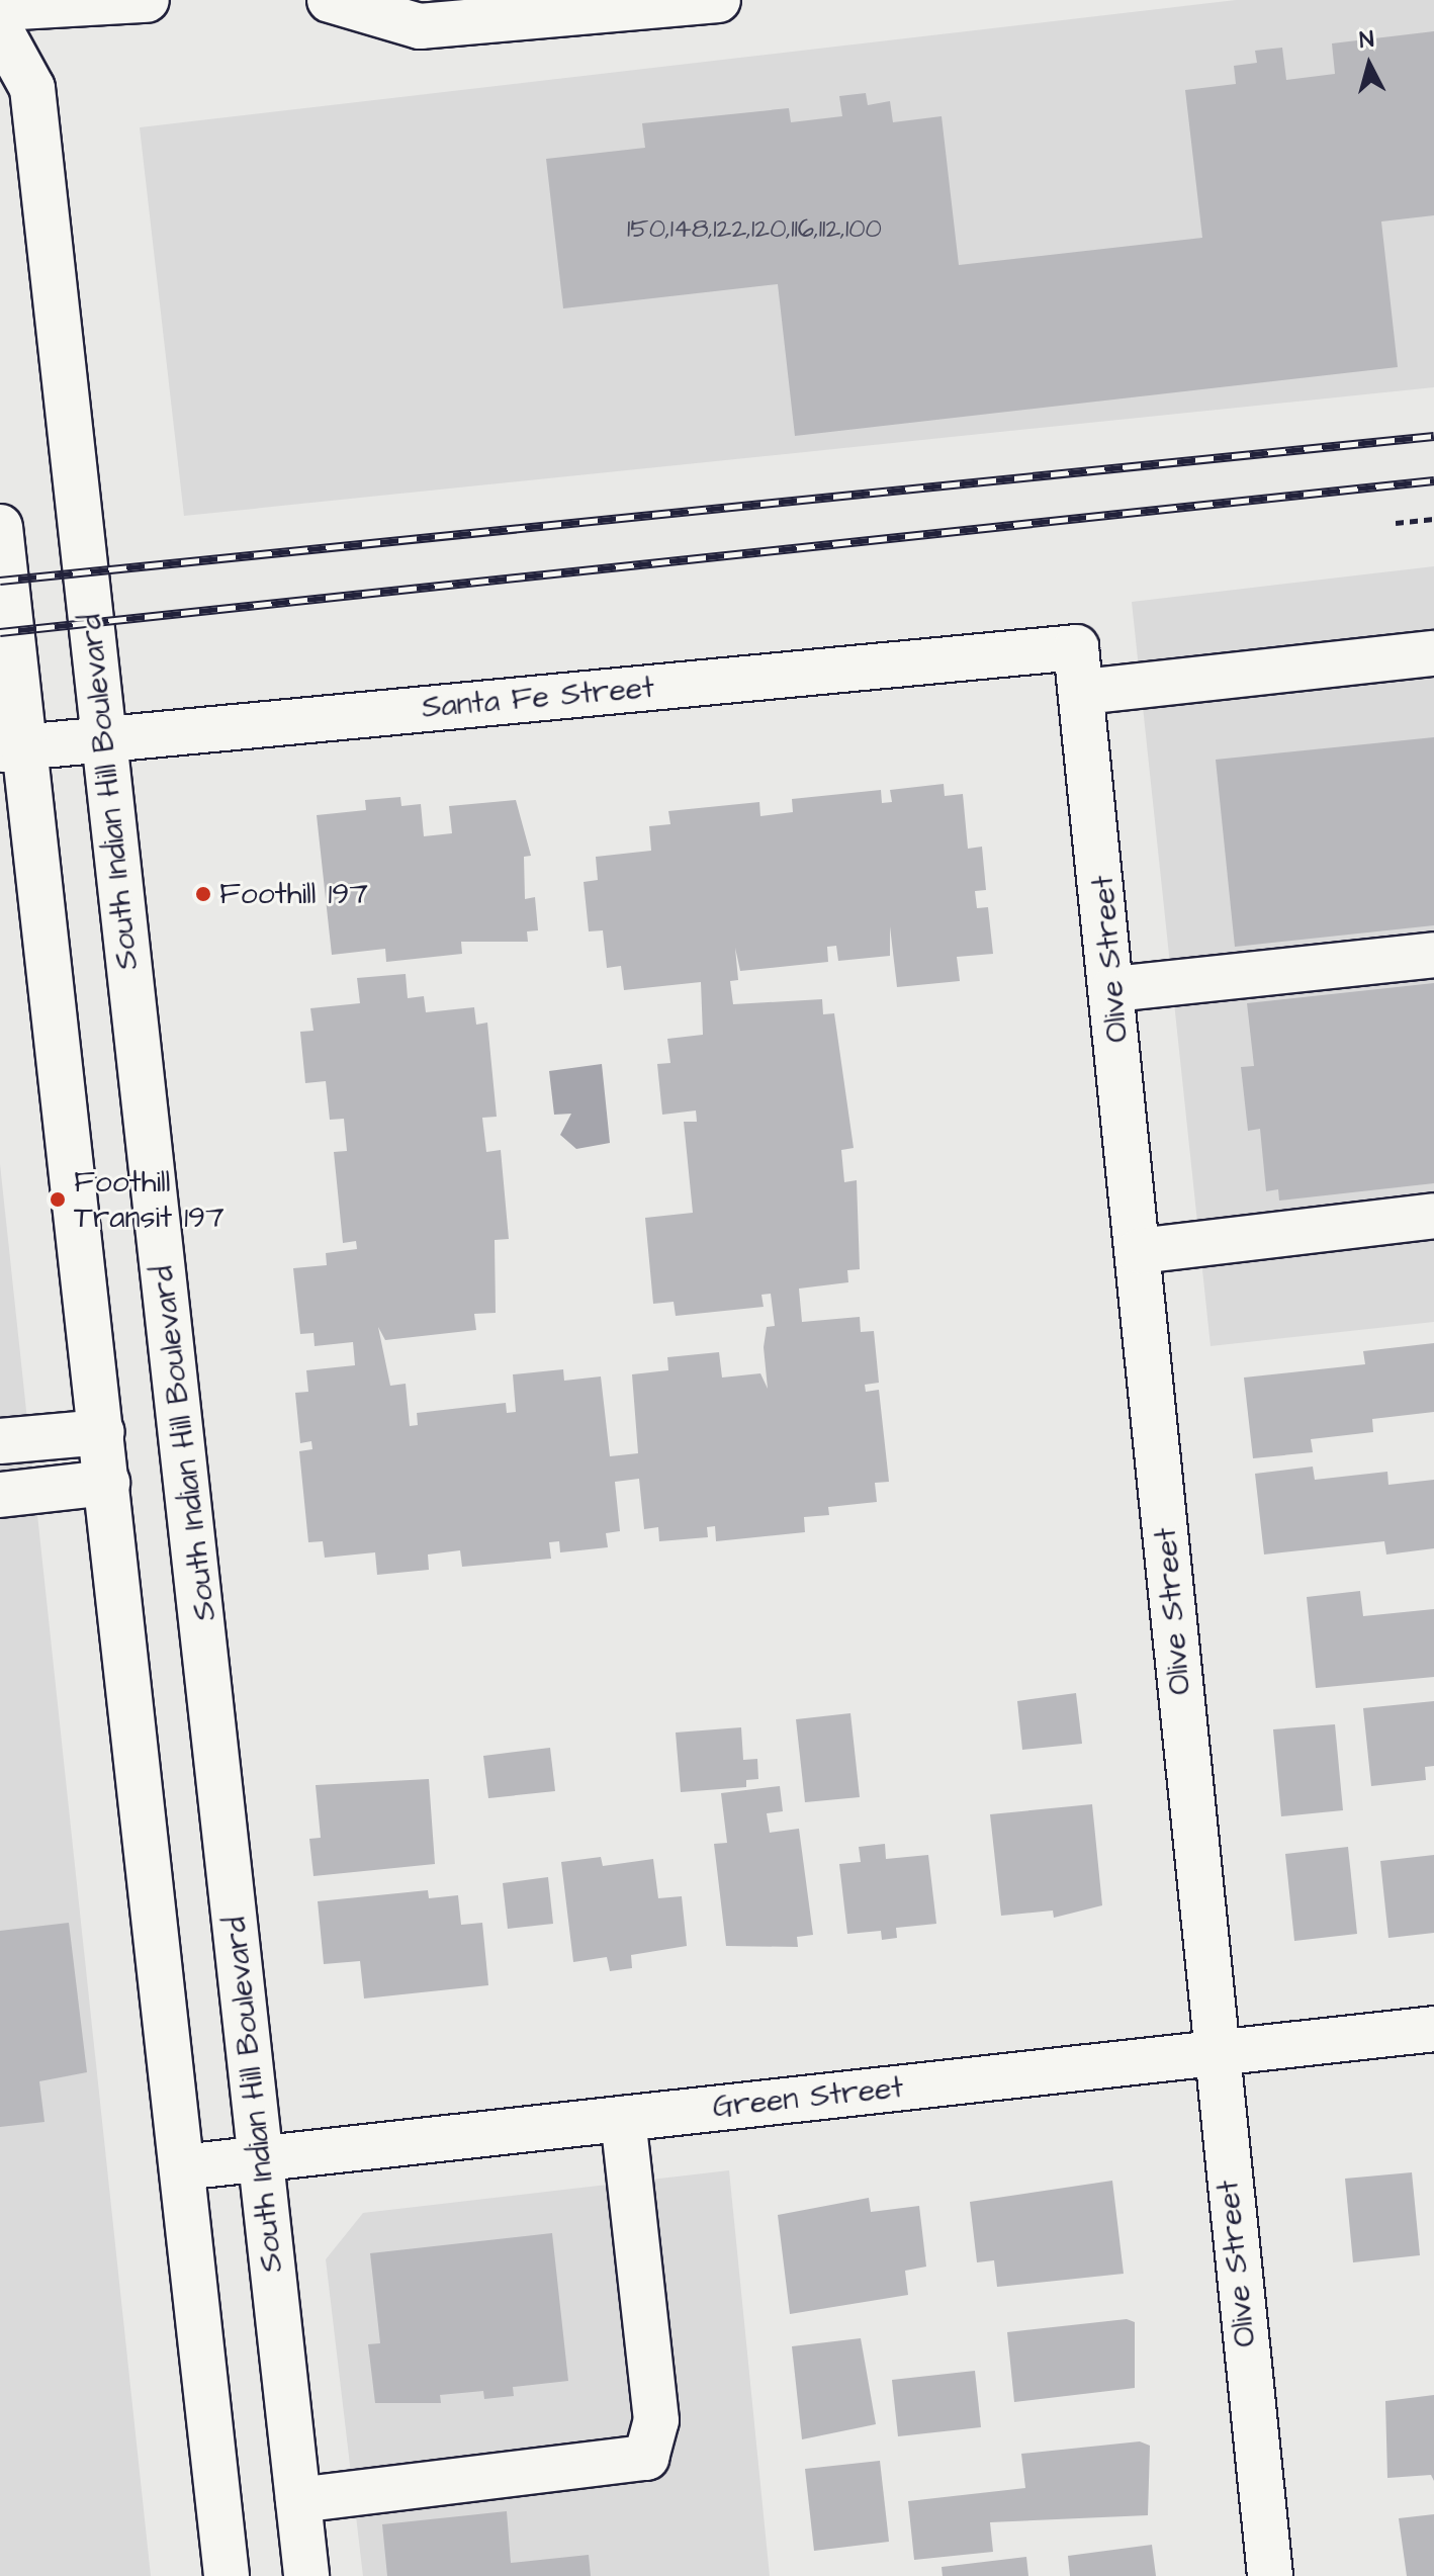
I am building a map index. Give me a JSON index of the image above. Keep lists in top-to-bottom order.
{
  "streets": {
    "street": [
      "Santa Fe Street",
      "South Indian Hill Boulevard",
      "Olive Street",
      "Green Street"
    ]
  },
  "crossings": [
    ["Santa Fe Street", "South Indian Hill Boulevard"],
    ["Santa Fe Street", "Olive Street"],
    ["South Indian Hill Boulevard", "Green Street"],
    ["Olive Street", "Green Street"]
  ],
  "places": ["Foothill 197", "Foothill Transit 197"],
  "house_numbers": ["150,148,122,120,116,112,100"],
  "north": "top"
}
